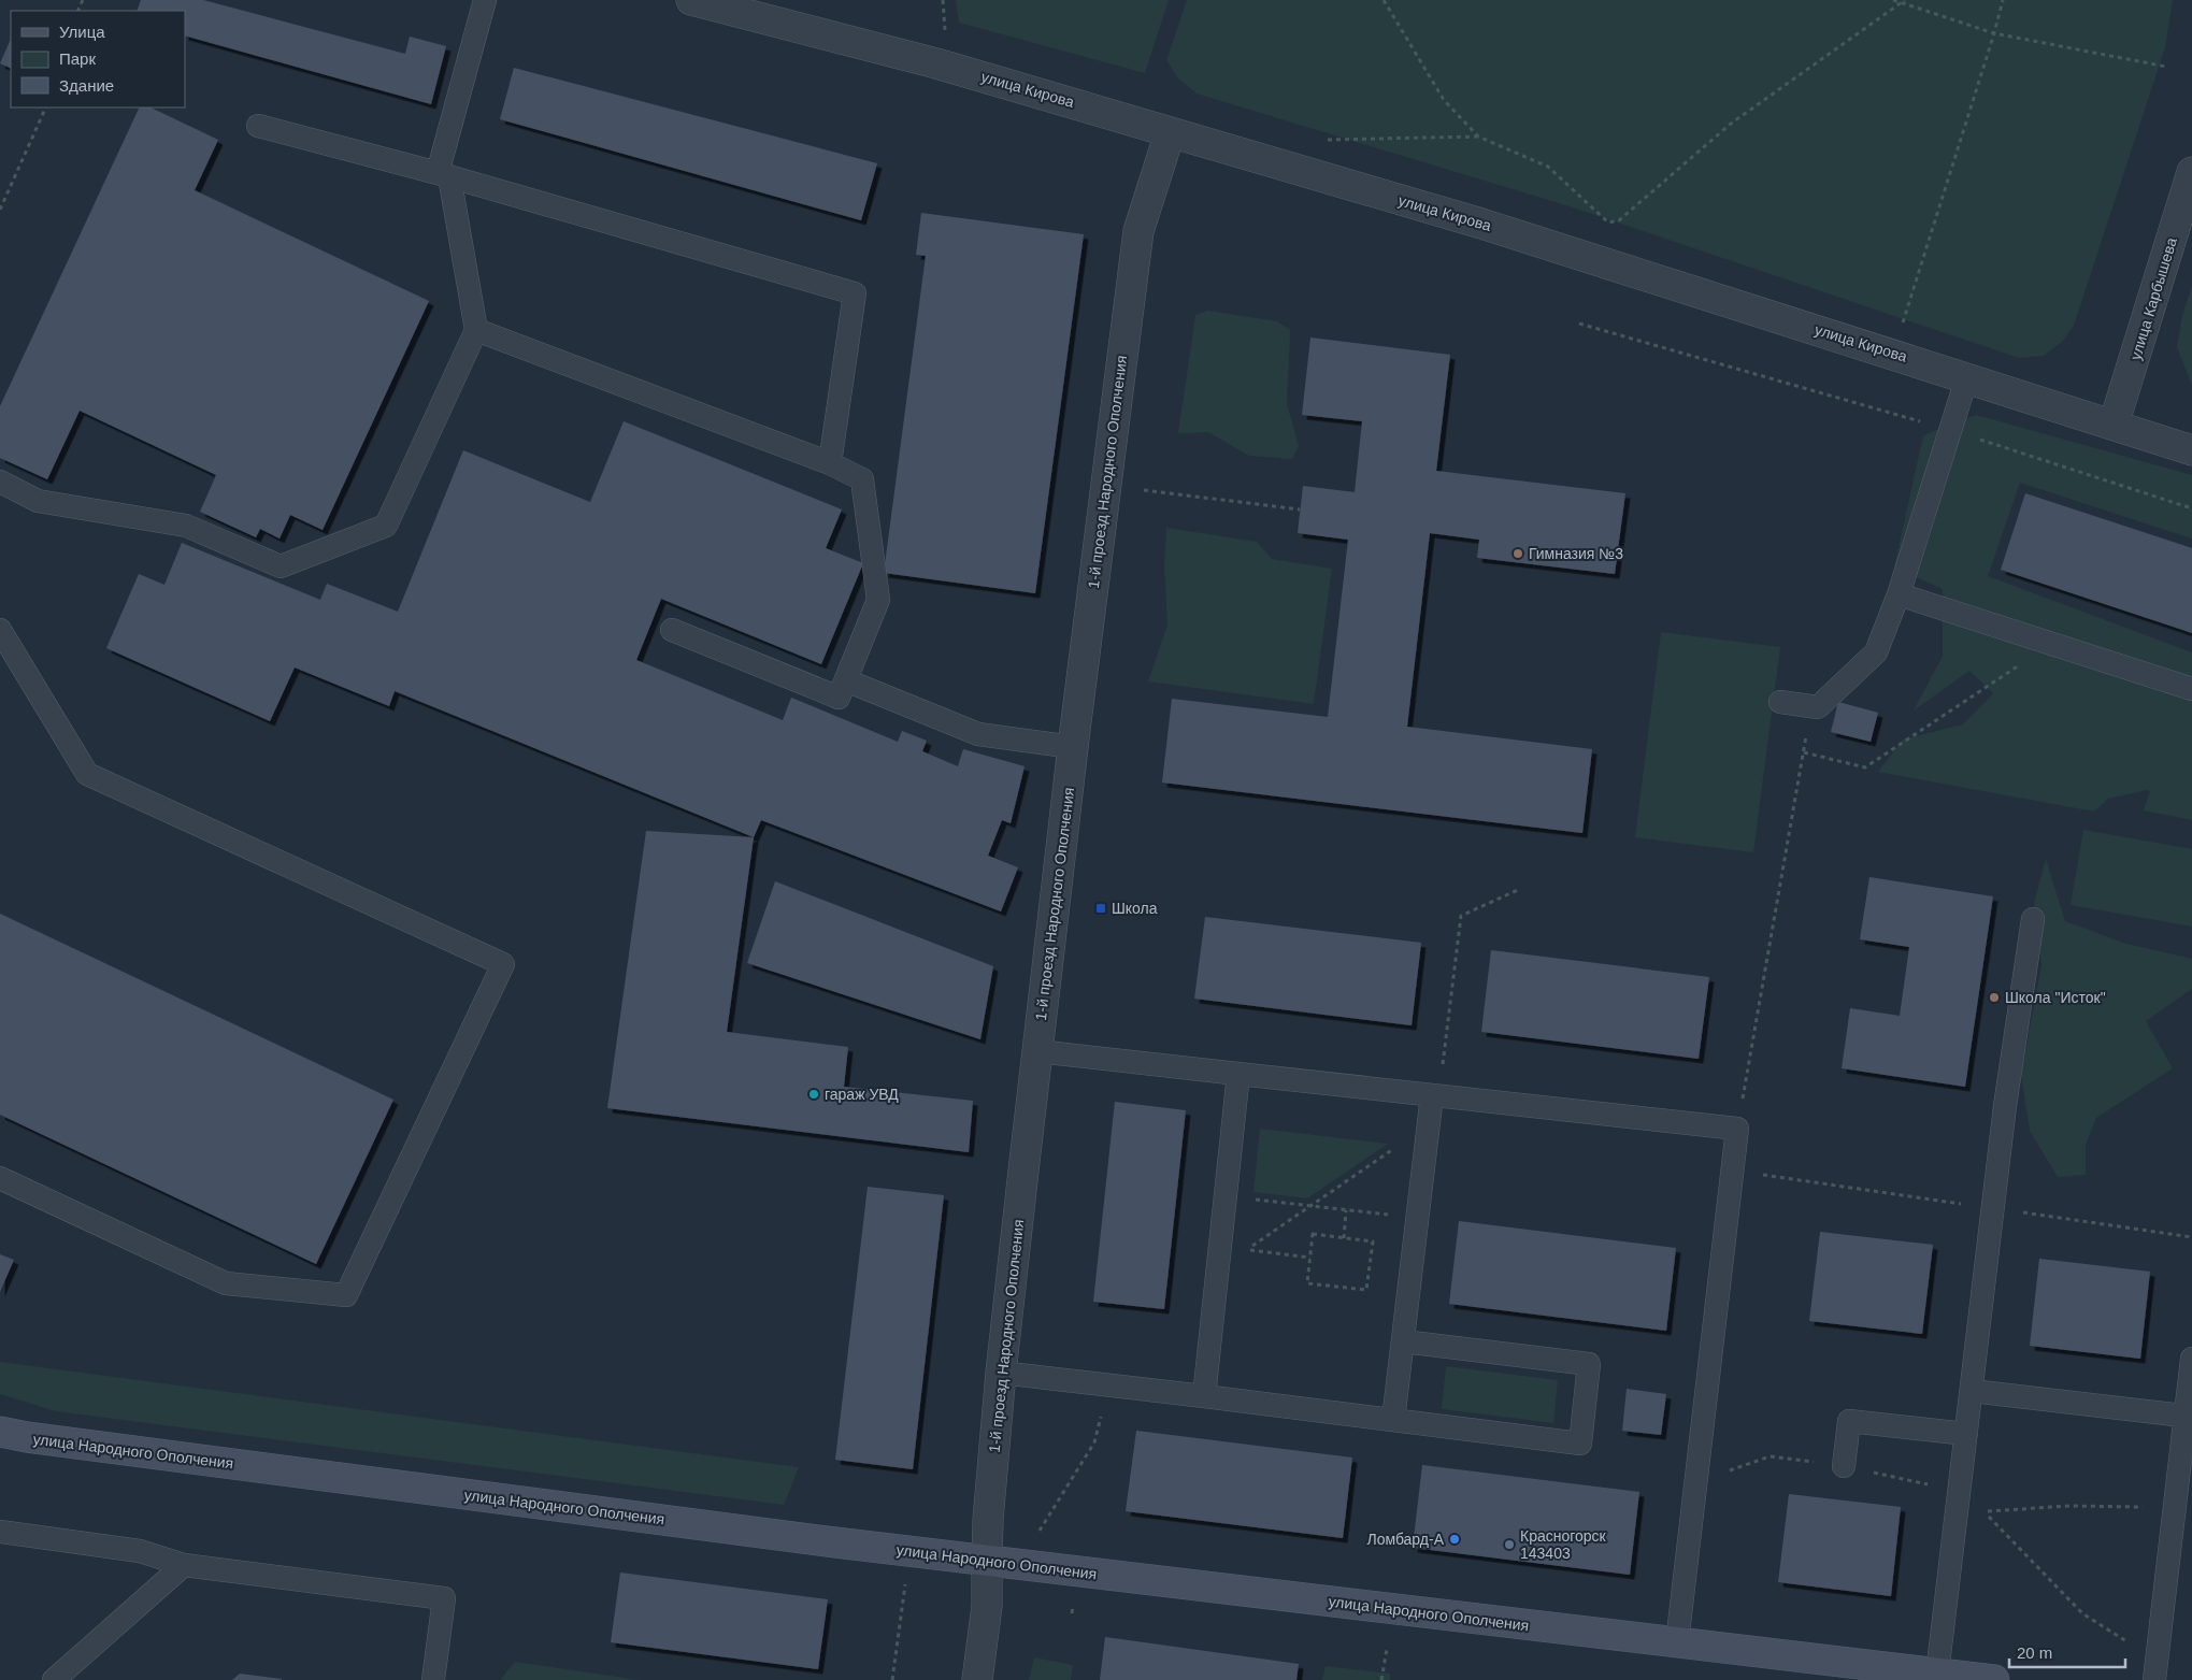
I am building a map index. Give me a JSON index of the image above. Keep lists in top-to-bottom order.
{
  "streets": {
    "main road": ["улица Народного Ополчения"],
    "street": ["улица Кирова", "улица Карбышева", "1-й проезд Народного Ополчения"]
  },
  "crossings": [
    ["улица Кирова", "улица Карбышева"],
    ["улица Кирова", "1-й проезд Народного Ополчения"],
    ["1-й проезд Народного Ополчения", "улица Народного Ополчения"]
  ],
  "places": {
    "other": [
      "Гимназия №3",
      "Школа \"Исток\"",
      "гараж УВД",
      "Ломбард-А",
      "Красногорск 143403"
    ],
    "transit": ["Школа"]
  },
  "legend": ["Улица", "Парк", "Здание"],
  "scale_bar": "20 m"
}
